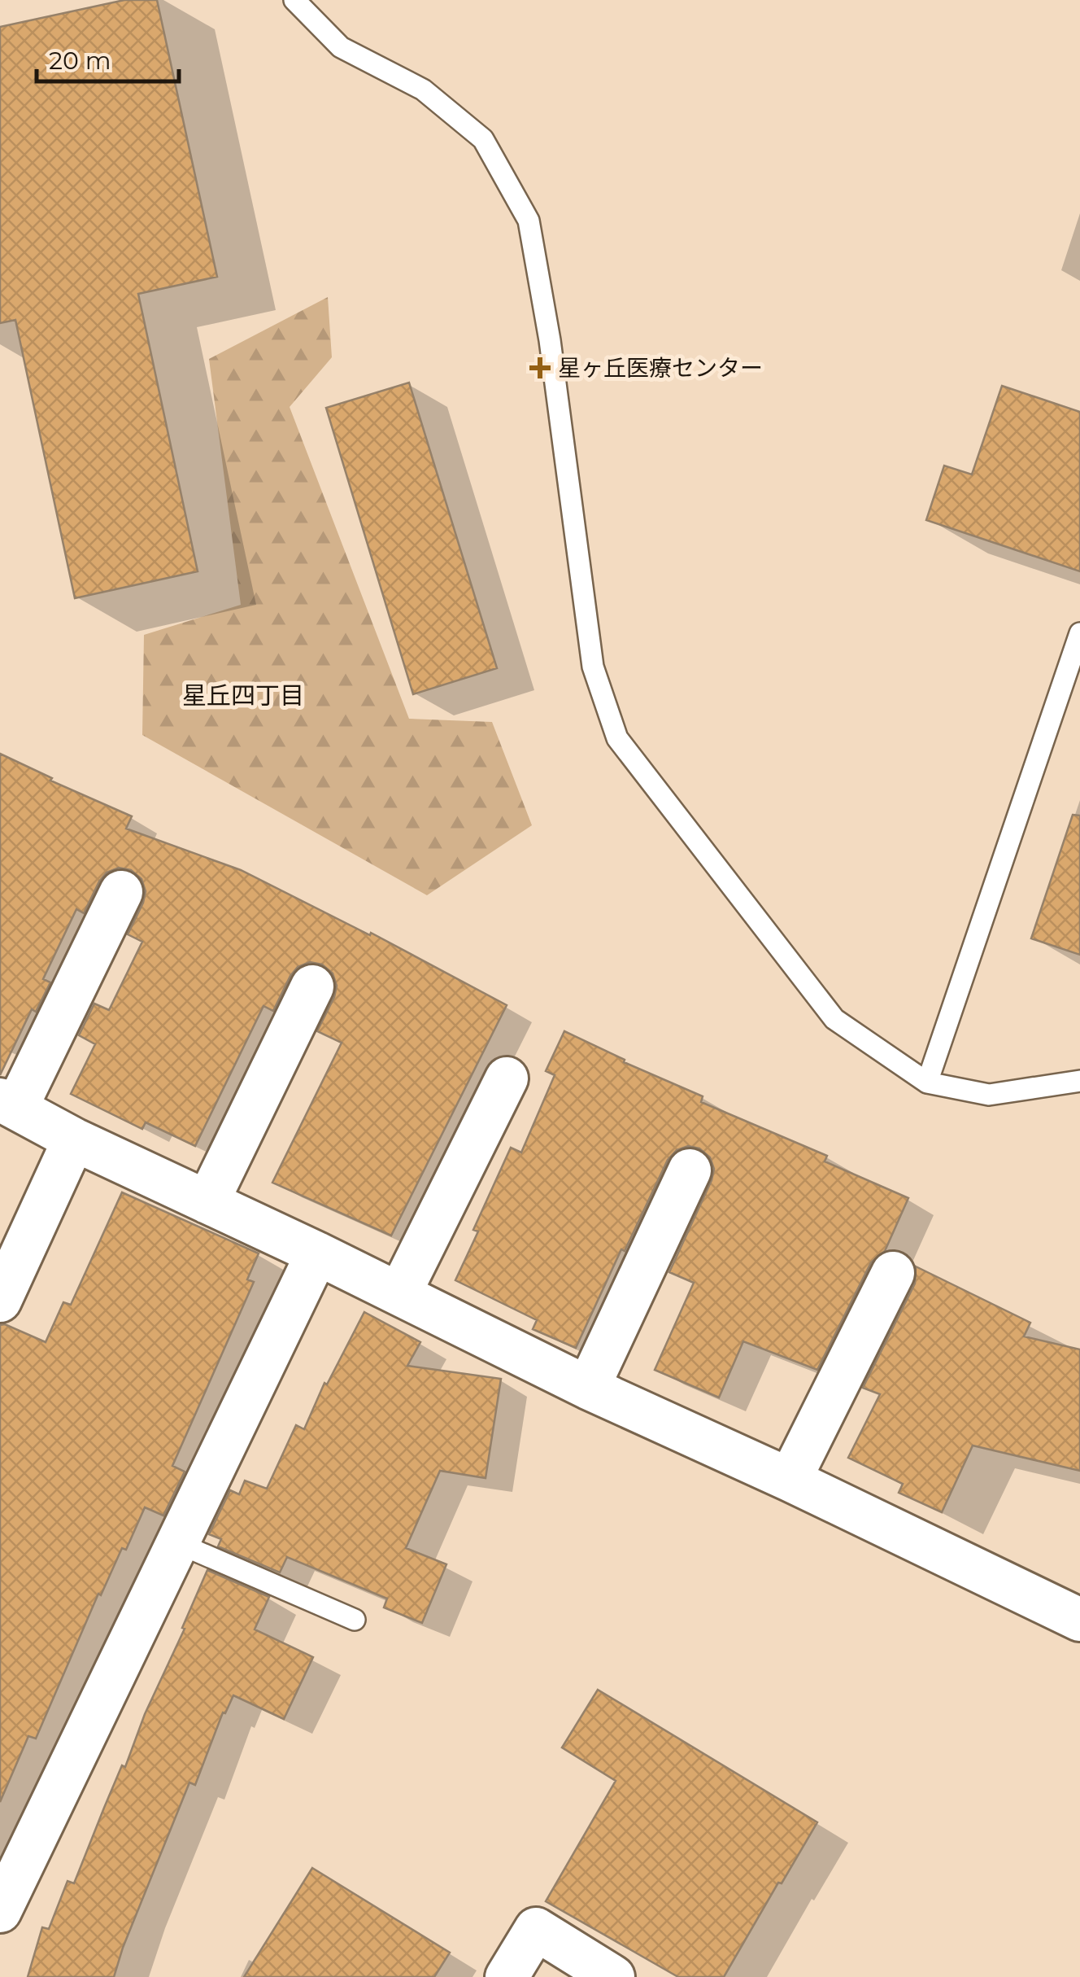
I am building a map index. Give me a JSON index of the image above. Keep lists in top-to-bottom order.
{
  "districts": ["星丘四丁目"],
  "places": {
    "health": ["星ヶ丘医療センター"]
  },
  "scale_bar": "20 m"
}
